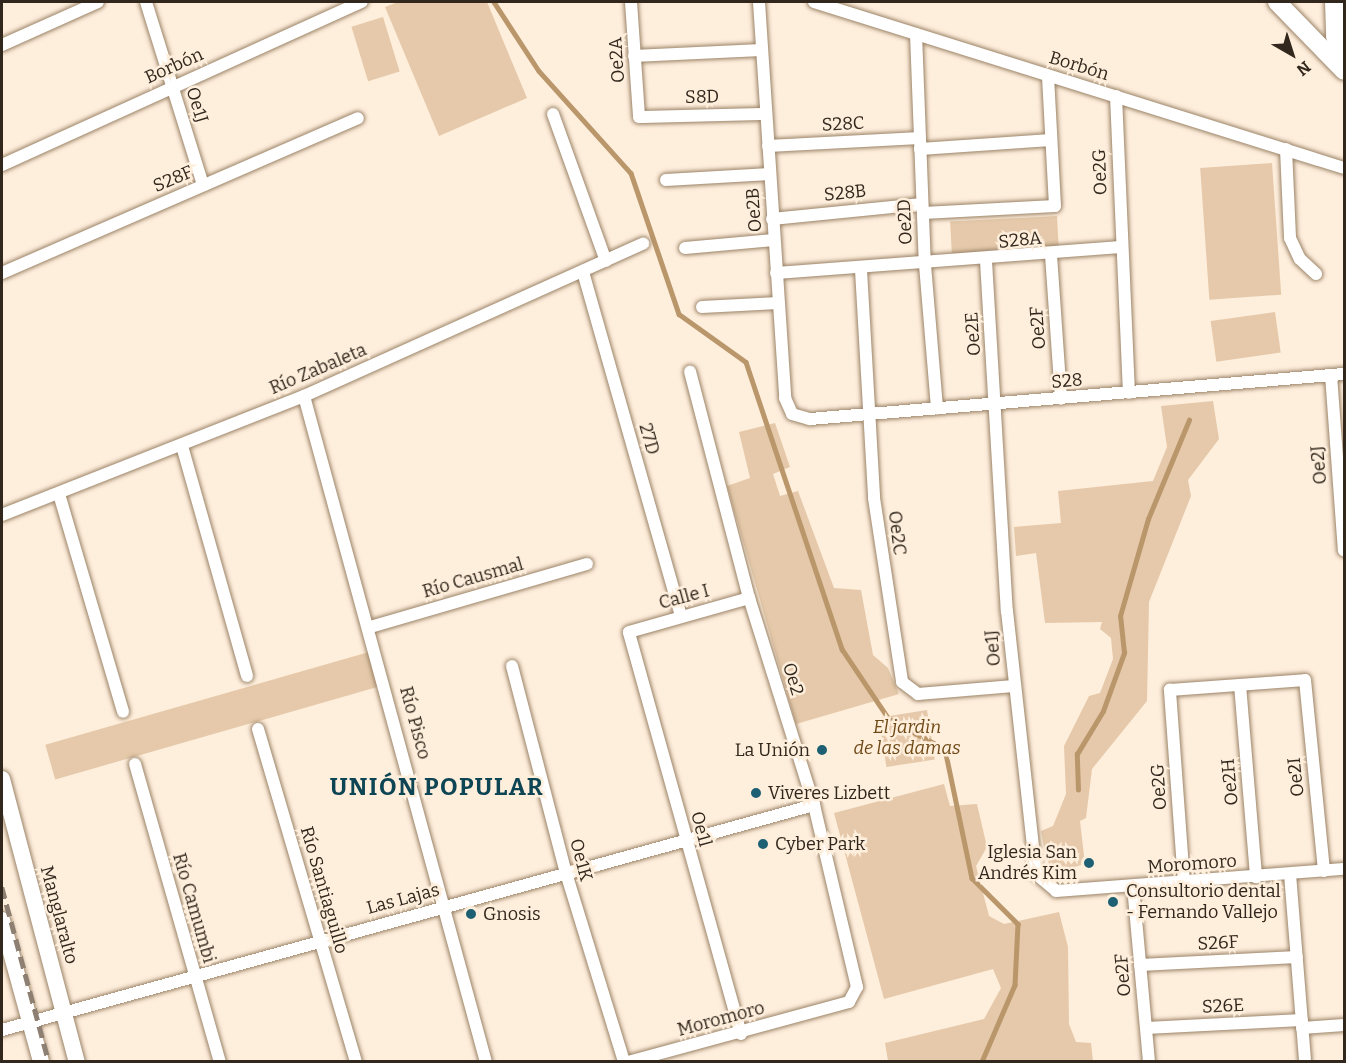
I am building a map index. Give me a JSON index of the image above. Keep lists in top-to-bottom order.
{
  "streets": {
    "main road": ["Manglaralto"],
    "street": [
      "Oe2A",
      "Borbón",
      "S8D",
      "Oe1J",
      "S28C",
      "Oe2G",
      "S28F",
      "S28B",
      "Oe2B",
      "Oe2D",
      "S28A",
      "Oe2F",
      "Oe2E",
      "Río Zabaleta",
      "S28",
      "27D",
      "Oe2J",
      "Oe2C",
      "Río Causmal",
      "Calle I",
      "Oe2",
      "Río Pisco",
      "Oe2I",
      "Oe2H",
      "Oe1l",
      "Oe1K",
      "Moromoro",
      "Río Santiaguillo",
      "Las Lajas",
      "Río Camumbi",
      "S26F",
      "S26E"
    ]
  },
  "crossings": [
    ["Oe2A", "S8D"],
    ["Borbón", "Oe1J"],
    ["Borbón", "Oe2G"],
    ["Borbón", "Oe2D"],
    ["S8D", "Oe2B"],
    ["Oe1J", "S28F"],
    ["Oe1J", "Oe2E"],
    ["Oe1J", "S28"],
    ["Oe1J", "Oe2C"],
    ["Oe1J", "Moromoro"],
    ["S28C", "S28B"],
    ["S28C", "Oe2B"],
    ["S28C", "Oe2D"],
    ["Oe2G", "S28A"],
    ["Oe2G", "Oe2I"],
    ["Oe2G", "Oe2H"],
    ["Oe2G", "Moromoro"],
    ["S28B", "Oe2B"],
    ["S28B", "Oe2D"],
    ["Oe2B", "S28A"],
    ["Oe2B", "S28"],
    ["Oe2D", "S28A"],
    ["Oe2D", "S28"],
    ["S28A", "Oe2F"],
    ["S28A", "Oe2E"],
    ["S28A", "Oe2C"],
    ["Oe2F", "S28"],
    ["Oe2F", "Moromoro"],
    ["Oe2F", "S26F"],
    ["Oe2F", "S26E"],
    ["Oe2E", "S28"],
    ["Río Zabaleta", "27D"],
    ["Río Zabaleta", "Río Pisco"],
    ["S28", "Oe2J"],
    ["S28", "Oe2C"],
    ["27D", "Calle I"],
    ["Río Causmal", "Río Pisco"],
    ["Calle I", "Oe2"],
    ["Calle I", "Oe1l"],
    ["Oe2", "Moromoro"],
    ["Oe2", "Las Lajas"],
    ["Río Pisco", "Las Lajas"],
    ["Oe2I", "Oe2H"],
    ["Oe2I", "Moromoro"],
    ["Oe2H", "Moromoro"],
    ["Oe1l", "Moromoro"],
    ["Oe1l", "Las Lajas"],
    ["Oe1K", "Moromoro"],
    ["Oe1K", "Las Lajas"],
    ["Río Santiaguillo", "Las Lajas"],
    ["Las Lajas", "Río Camumbi"],
    ["Las Lajas", "Manglaralto"]
  ],
  "districts": ["UNIÓN POPULAR"],
  "parks": ["El jardin de las damas"],
  "places": [
    "La Unión",
    "Viveres Lizbett",
    "Cyber Park",
    "Iglesia San Andrés Kim",
    "Consultorio dental - Fernando Vallejo",
    "Gnosis"
  ],
  "north": "bottom right"
}
